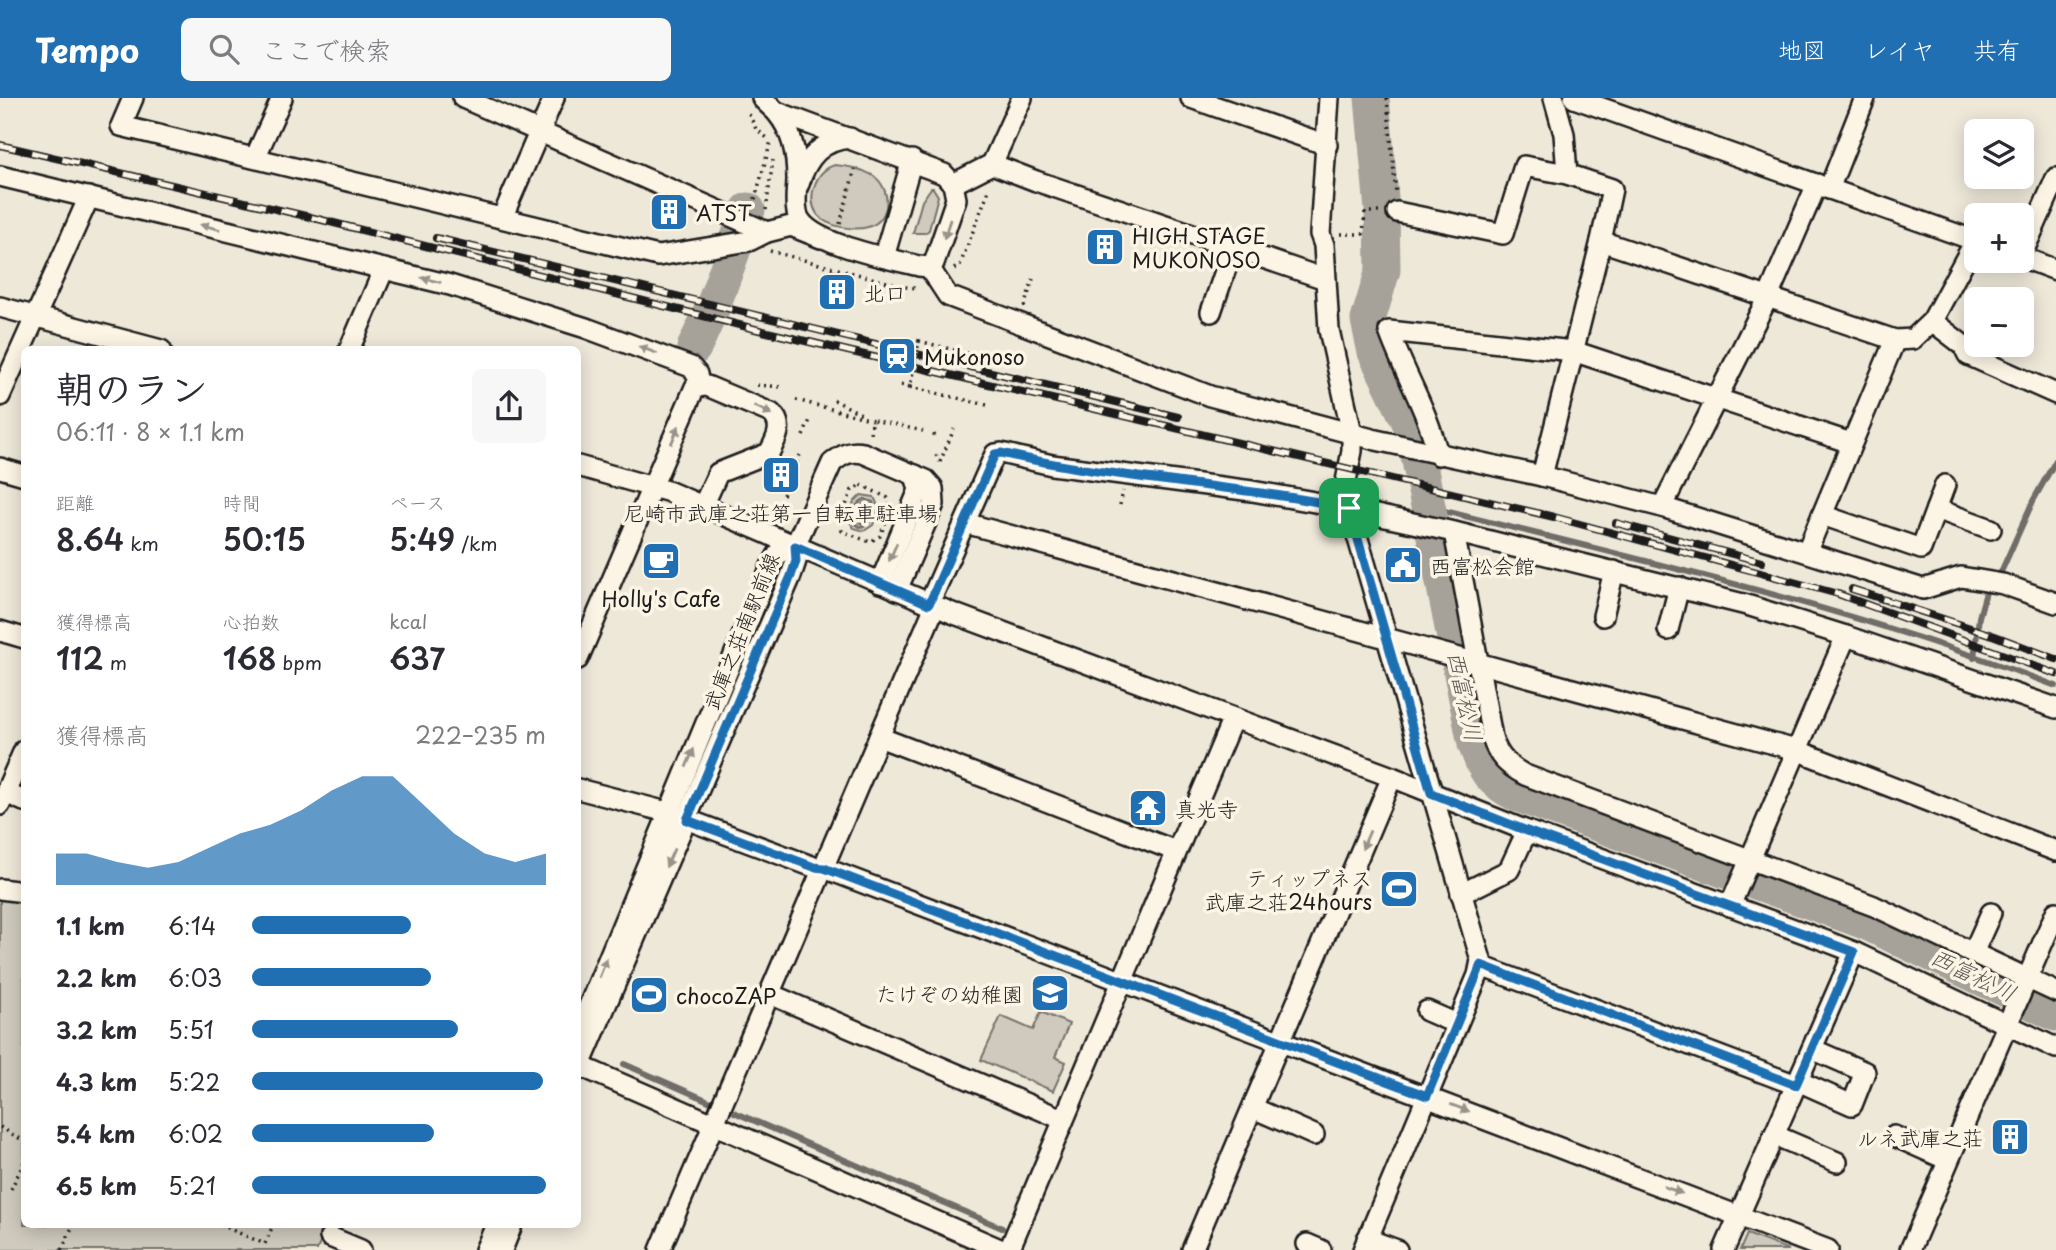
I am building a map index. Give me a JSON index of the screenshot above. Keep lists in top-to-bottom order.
{
  "streets": {
    "street": ["武庫之荘南駅前線"]
  },
  "water": ["西富松川"],
  "places": {
    "building": [
      "ATST",
      "HIGH STAGE MUKONOSO",
      "北口",
      "尼崎市武庫之荘第一自転車駐車場",
      "ルネ武庫之荘"
    ],
    "station": ["Mukonoso"],
    "cafe": ["Holly's Cafe"],
    "public building": ["西富松会館"],
    "temple": ["真光寺"],
    "sports": ["ティップネス 武庫之荘24hours", "chocoZAP"],
    "school or university": ["たけぞの幼稚園"]
  },
  "page": {
    "header": "Tempo",
    "search": "ここで検索",
    "nav": ["地図", "レイヤ", "共有"],
    "map_buttons": ["+", "−"],
    "heading": ["朝のラン", "06:11 · 8 × 1.1 km"],
    "stats": [
      ["距離", "8.64 km"],
      ["時間", "50:15"],
      ["ペース", "5:49 /km"],
      ["獲得標高", "112 m"],
      ["心拍数", "168 bpm"],
      ["kcal", "637"]
    ],
    "chart": ["獲得標高", "222–235 m"],
    "list": [
      {
        "name": "1.1 km",
        "note": "6:14"
      },
      {
        "name": "2.2 km",
        "note": "6:03"
      },
      {
        "name": "3.2 km",
        "note": "5:51"
      },
      {
        "name": "4.3 km",
        "note": "5:22"
      },
      {
        "name": "5.4 km",
        "note": "6:02"
      },
      {
        "name": "6.5 km",
        "note": "5:21"
      }
    ]
  }
}
